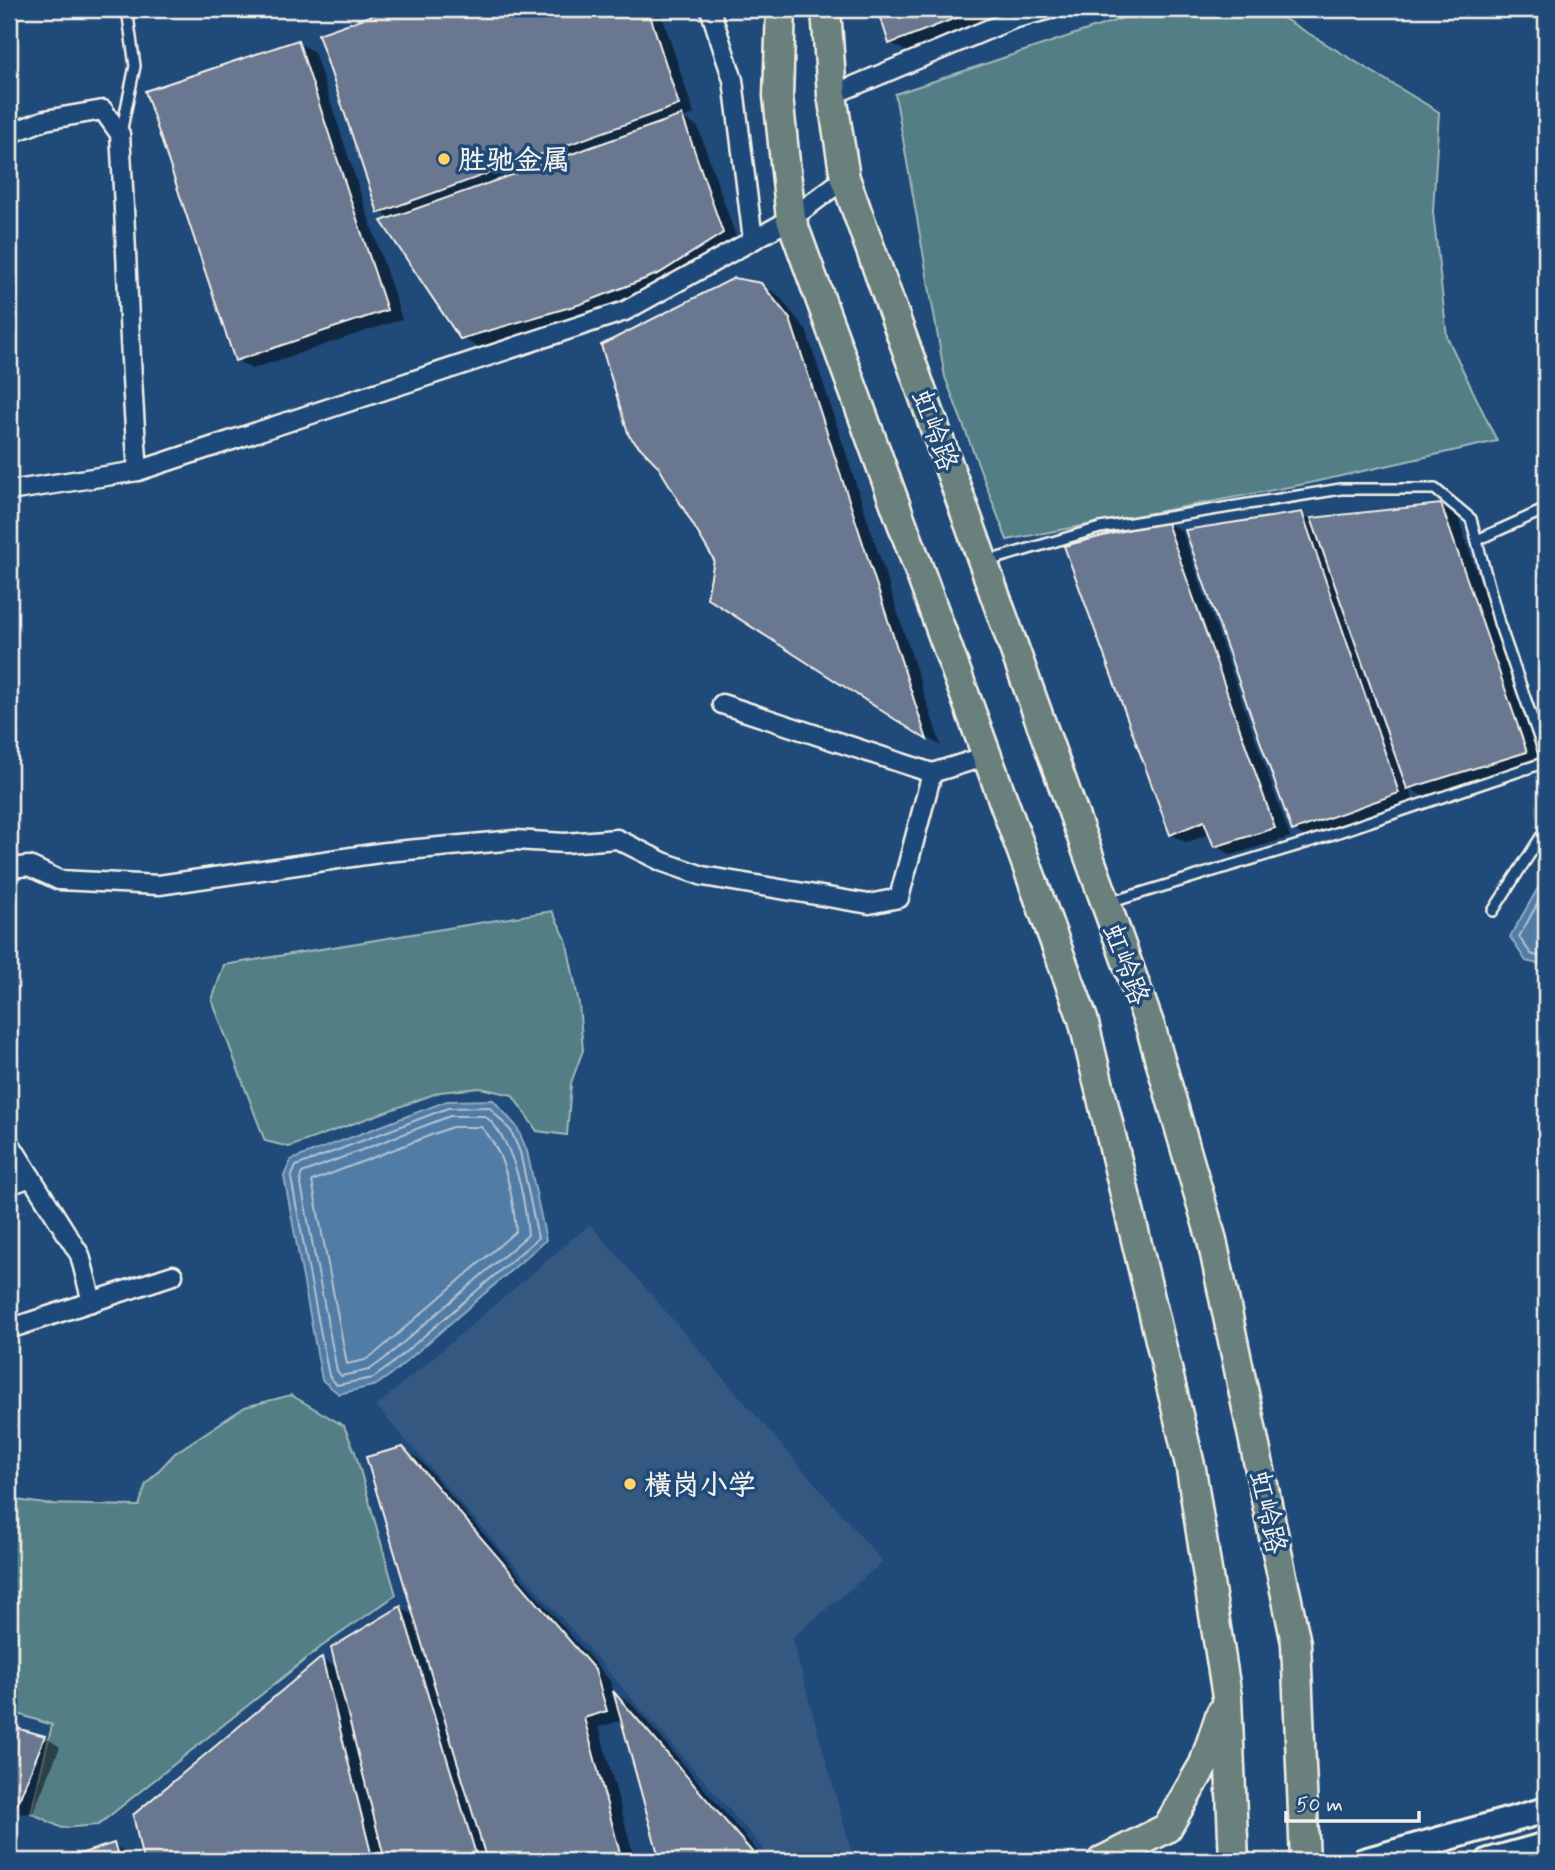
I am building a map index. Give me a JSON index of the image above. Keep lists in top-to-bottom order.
{
  "streets": {
    "main road": ["虹岭路"]
  },
  "places": ["胜驰金属", "横岗小学"],
  "scale_bar": "50 m"
}
